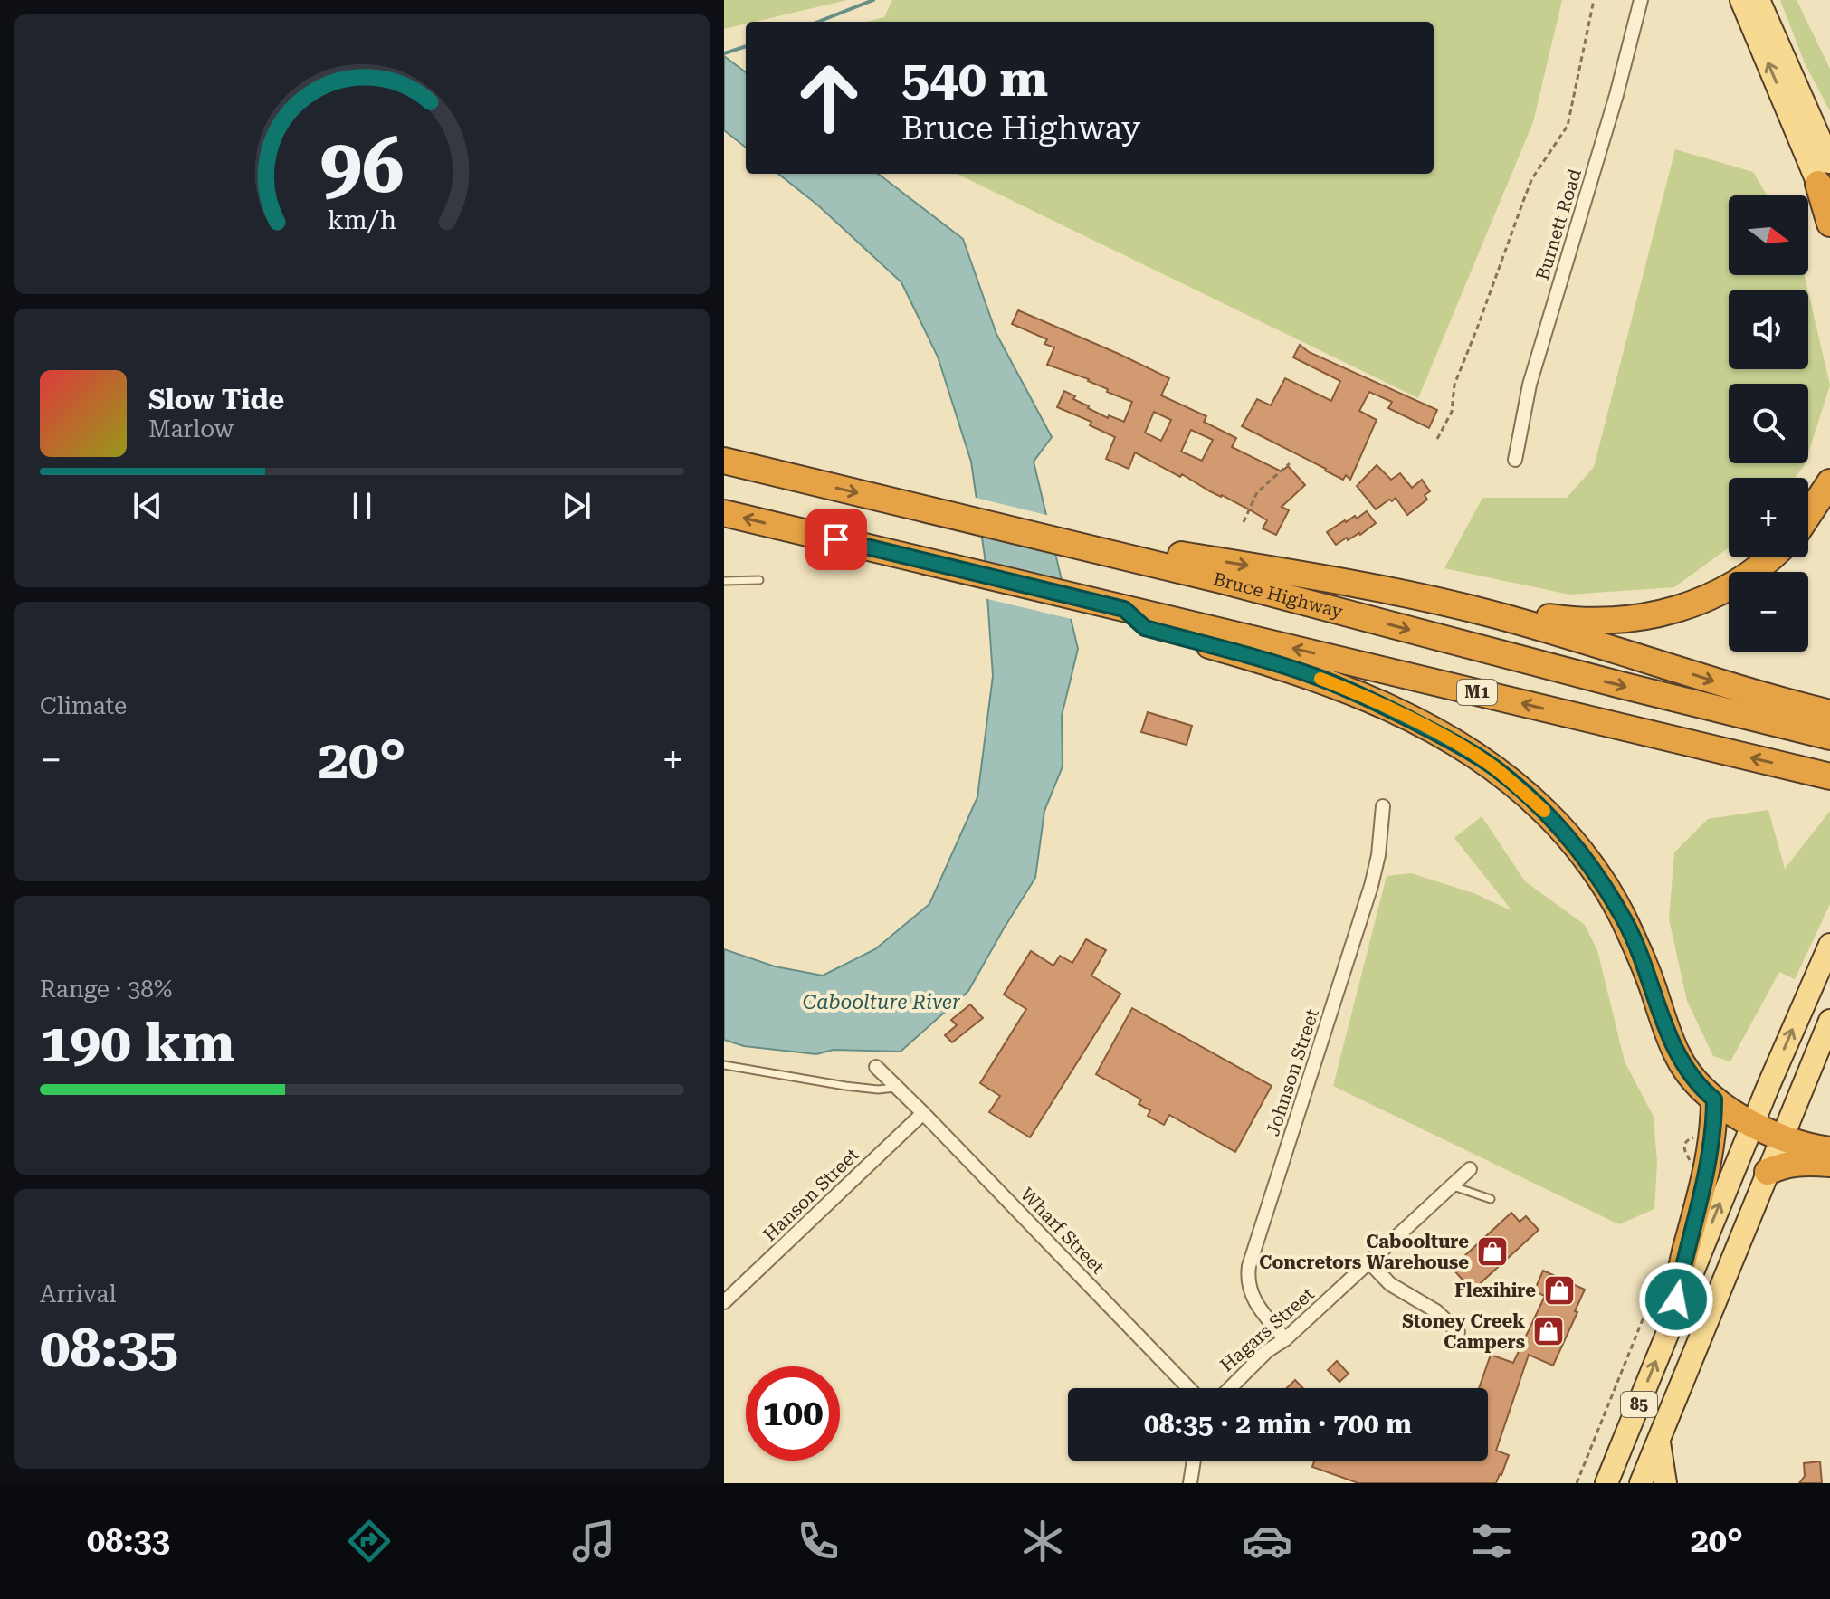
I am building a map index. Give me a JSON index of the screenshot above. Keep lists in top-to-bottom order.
{
  "streets": {
    "highway": ["Bruce Highway", "M1"],
    "main road": ["85"],
    "street": [
      "Burnett Road",
      "Johnson Street",
      "Hanson Street",
      "Wharf Street",
      "Hagars Street"
    ]
  },
  "crossings": [
    ["Johnson Street", "Hagars Street"],
    ["Hanson Street", "Wharf Street"]
  ],
  "water": ["Caboolture River"],
  "places": {
    "shop": ["Caboolture Concretors Warehouse", "Flexihire", "Stoney Creek Campers"]
  },
  "north": "right",
  "page": {
    "turn": ["540 m", "Bruce Highway"],
    "map_buttons": ["+", "−"],
    "song": ["Slow Tide", "Marlow"],
    "tile": [
      "Climate",
      ["Range · 38%", "190 km"],
      ["Arrival", "08:35"]
    ],
    "heat": ["−", "20°", "+"],
    "limit": "100",
    "trip": "08:35 · 2 min · 700 m",
    "tabs": ["08:33", "20°"],
    "gauge": ["96", "km/h"]
  }
}
